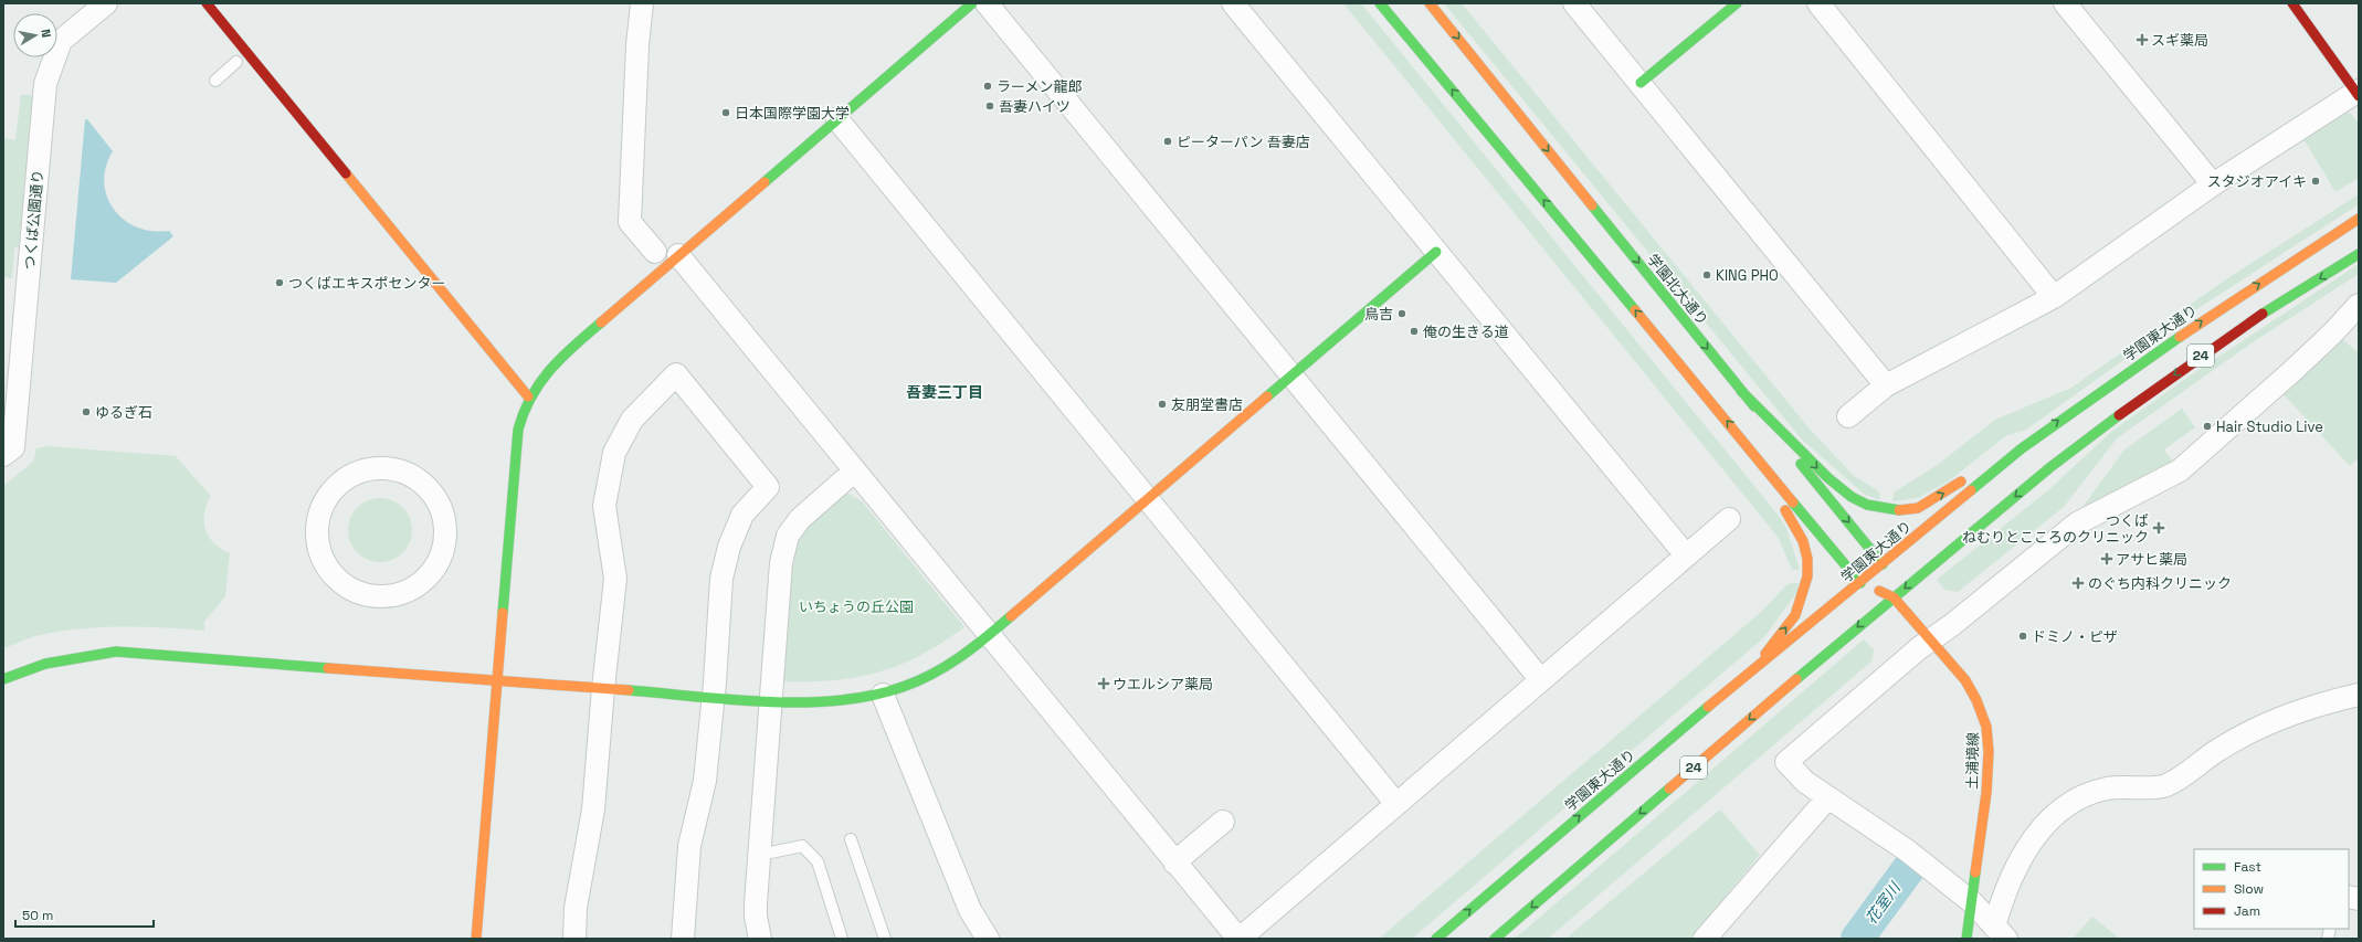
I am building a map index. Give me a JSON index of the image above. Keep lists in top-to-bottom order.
{
  "streets": {
    "main road": [
      "学園北大通り",
      "学園東大通り",
      "24",
      "土浦境線"
    ],
    "street": ["つくば公園通り"]
  },
  "crossings": [
    ["学園北大通り", "学園東大通り"],
    ["学園北大通り", "24"],
    ["学園北大通り", "土浦境線"],
    ["学園東大通り", "土浦境線"],
    ["24", "土浦境線"]
  ],
  "districts": ["吾妻三丁目"],
  "water": ["花室川"],
  "parks": ["いちょうの丘公園"],
  "places": {
    "health": [
      "スギ薬局",
      "つくば ねむりとこころのクリニック",
      "アサヒ薬局",
      "のぐち内科クリニック",
      "ウエルシア薬局"
    ],
    "other": [
      "ラーメン龍郎",
      "吾妻ハイツ",
      "日本国際学園大学",
      "ピーターパン 吾妻店",
      "スタジオアイキ",
      "KING PHO",
      "つくばエキスポセンター",
      "鳥吉",
      "俺の生きる道",
      "友朋堂書店",
      "ゆるぎ石",
      "Hair Studio Live",
      "ドミノ・ピザ"
    ]
  },
  "legend": ["Fast", "Slow", "Jam"],
  "scale_bar": "50 m",
  "north": "right"
}
